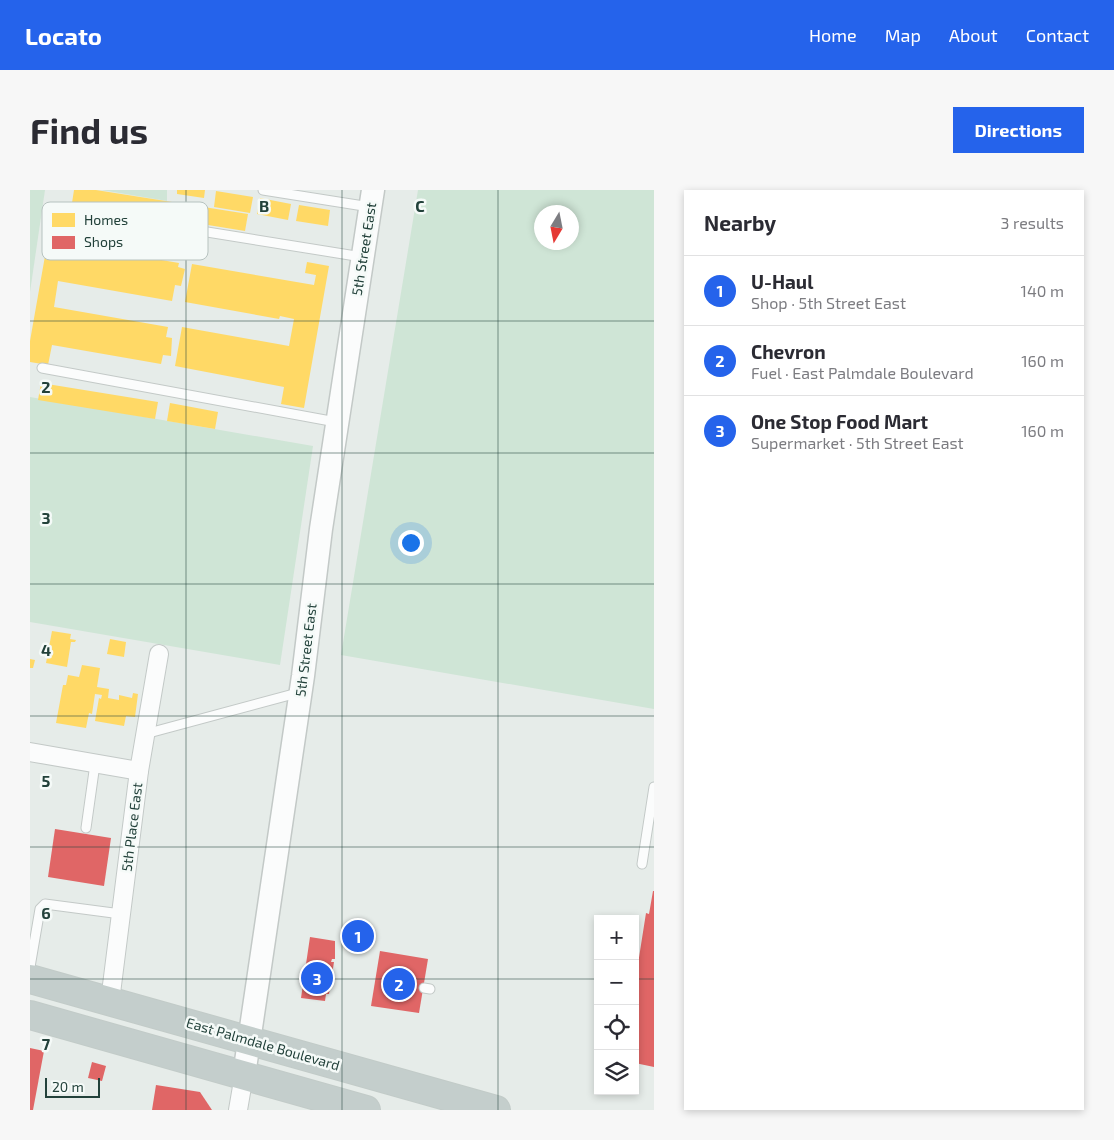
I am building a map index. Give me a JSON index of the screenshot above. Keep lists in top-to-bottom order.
{
  "streets": {
    "highway": ["East Palmdale Boulevard"],
    "street": ["5th Street East", "5th Place East"]
  },
  "crossings": [
    ["5th Street East", "East Palmdale Boulevard"],
    ["5th Place East", "East Palmdale Boulevard"]
  ],
  "legend": ["Homes", "Shops"],
  "scale_bar": "20 m",
  "north": "bottom",
  "page": {
    "header": "Locato",
    "nav": [
      "Home",
      "Map",
      "About",
      "Contact"
    ],
    "buttons": "Directions",
    "title": "Find us",
    "heading": ["Nearby", "3 results"],
    "list": [
      {
        "mark": "1",
        "name": "U-Haul",
        "note": "Shop · 5th Street East",
        "value": "140 m"
      },
      {
        "mark": "2",
        "name": "Chevron",
        "note": "Fuel · East Palmdale Boulevard",
        "value": "160 m"
      },
      {
        "mark": "3",
        "name": "One Stop Food Mart",
        "note": "Supermarket · 5th Street East",
        "value": "160 m"
      }
    ],
    "map_buttons": ["+", "−"],
    "pins": ["1", "3", "2"],
    "scale": "20 m"
  },
  "grid": {
    "columns": ["B", "C"],
    "rows": [
      "2",
      "3",
      "4",
      "5",
      "6",
      "7"
    ]
  }
}
